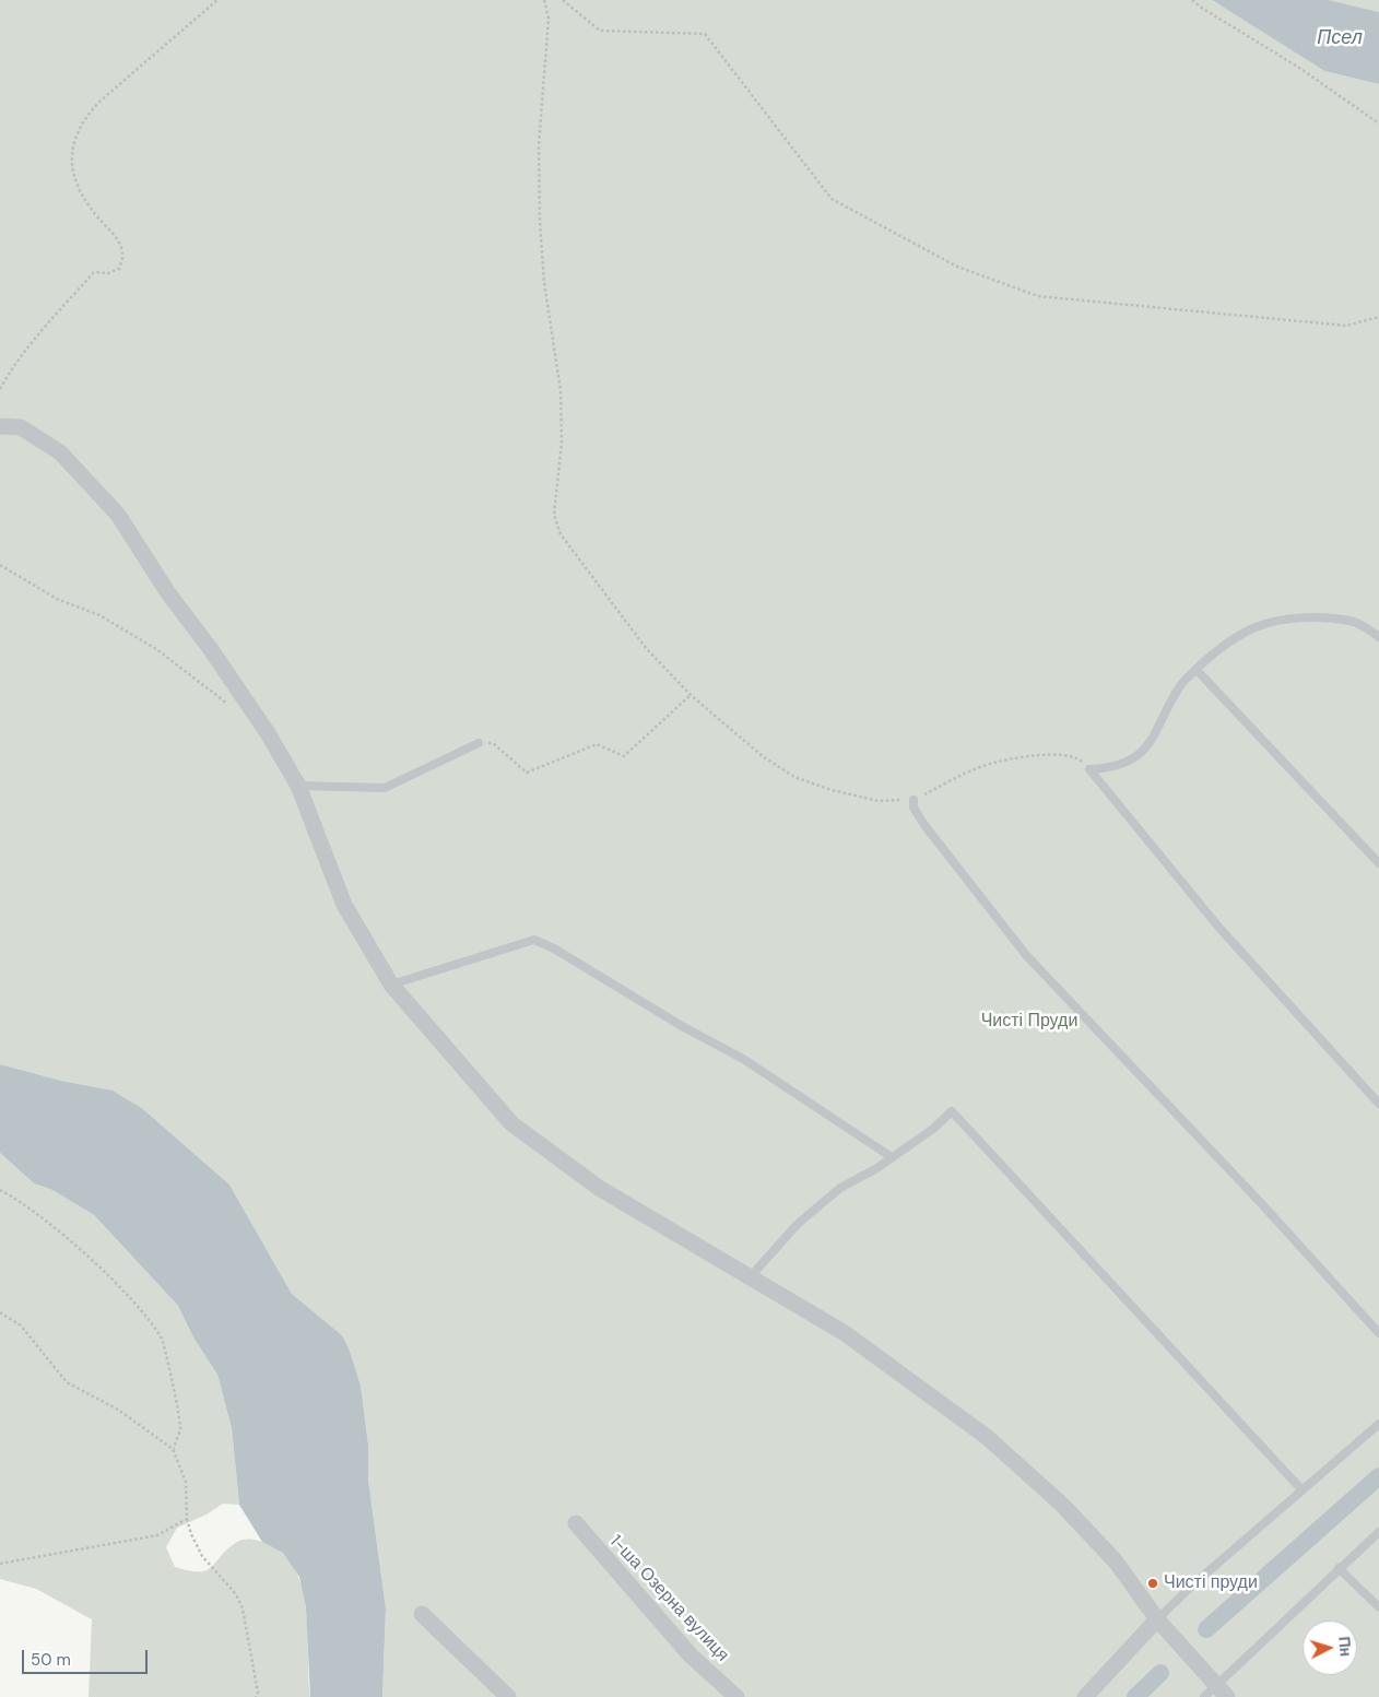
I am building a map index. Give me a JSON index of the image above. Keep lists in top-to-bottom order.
{
  "streets": {
    "street": ["1-ша Озерна вулиця"]
  },
  "water": ["Псел"],
  "parks": ["Чисті Пруди"],
  "places": ["Чисті пруди"],
  "scale_bar": "50 m",
  "north": "right"
}
